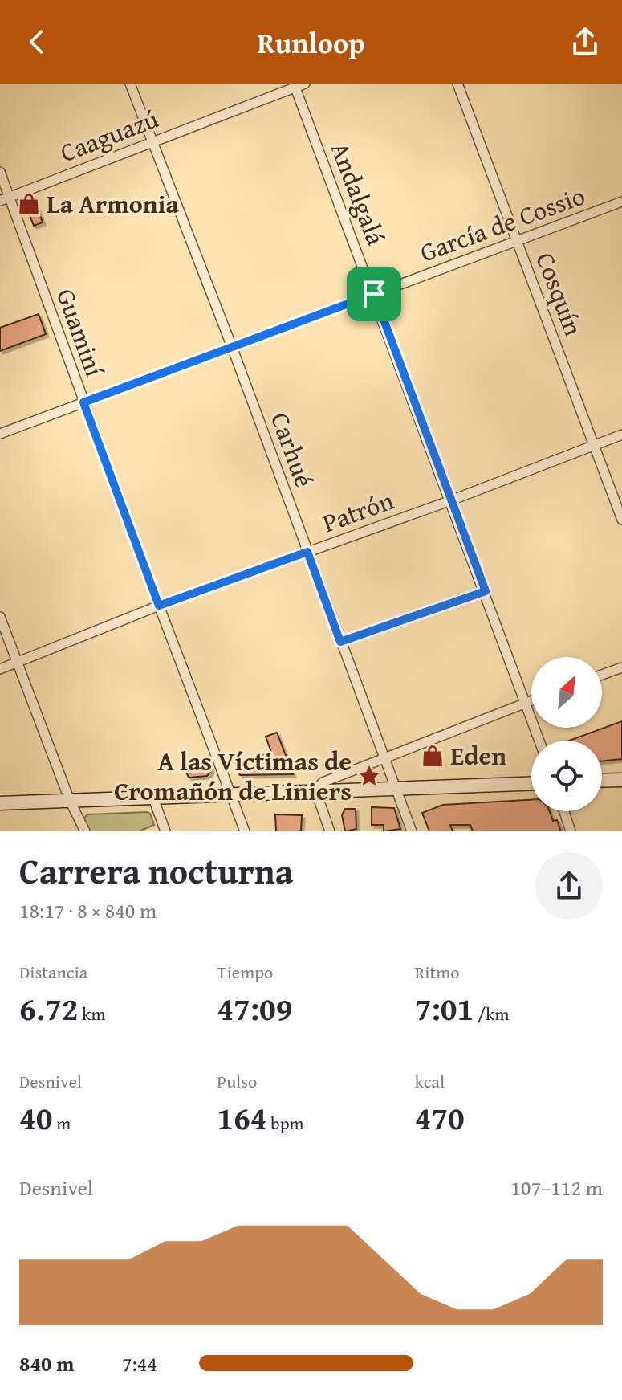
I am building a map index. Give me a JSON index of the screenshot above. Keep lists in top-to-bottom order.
{
  "streets": {
    "street": [
      "Caaguazú",
      "Andalgalá",
      "García de Cossio",
      "Cosquín",
      "Guaminí",
      "Carhué",
      "Patrón"
    ]
  },
  "crossings": [
    ["Caaguazú", "Andalgalá"],
    ["Caaguazú", "Guaminí"],
    ["Caaguazú", "Carhué"],
    ["Andalgalá", "García de Cossio"],
    ["Andalgalá", "Patrón"],
    ["García de Cossio", "Cosquín"],
    ["García de Cossio", "Guaminí"],
    ["García de Cossio", "Carhué"],
    ["Cosquín", "Patrón"],
    ["Guaminí", "Patrón"],
    ["Carhué", "Patrón"]
  ],
  "places": {
    "shop": ["La Armonia", "Eden"],
    "place": ["A las Víctimas de Cromañón de Liniers"]
  },
  "north": "top right",
  "page": {
    "header": "Runloop",
    "heading": ["Carrera nocturna", "18:17 · 8 × 840 m"],
    "stats": [
      ["Distancia", "6.72 km"],
      ["Tiempo", "47:09"],
      ["Ritmo", "7:01 /km"],
      ["Desnivel", "40 m"],
      ["Pulso", "164 bpm"],
      ["kcal", "470"]
    ],
    "chart": ["Desnivel", "107–112 m"],
    "list": [
      {
        "name": "840 m",
        "note": "7:44"
      }
    ]
  }
}
